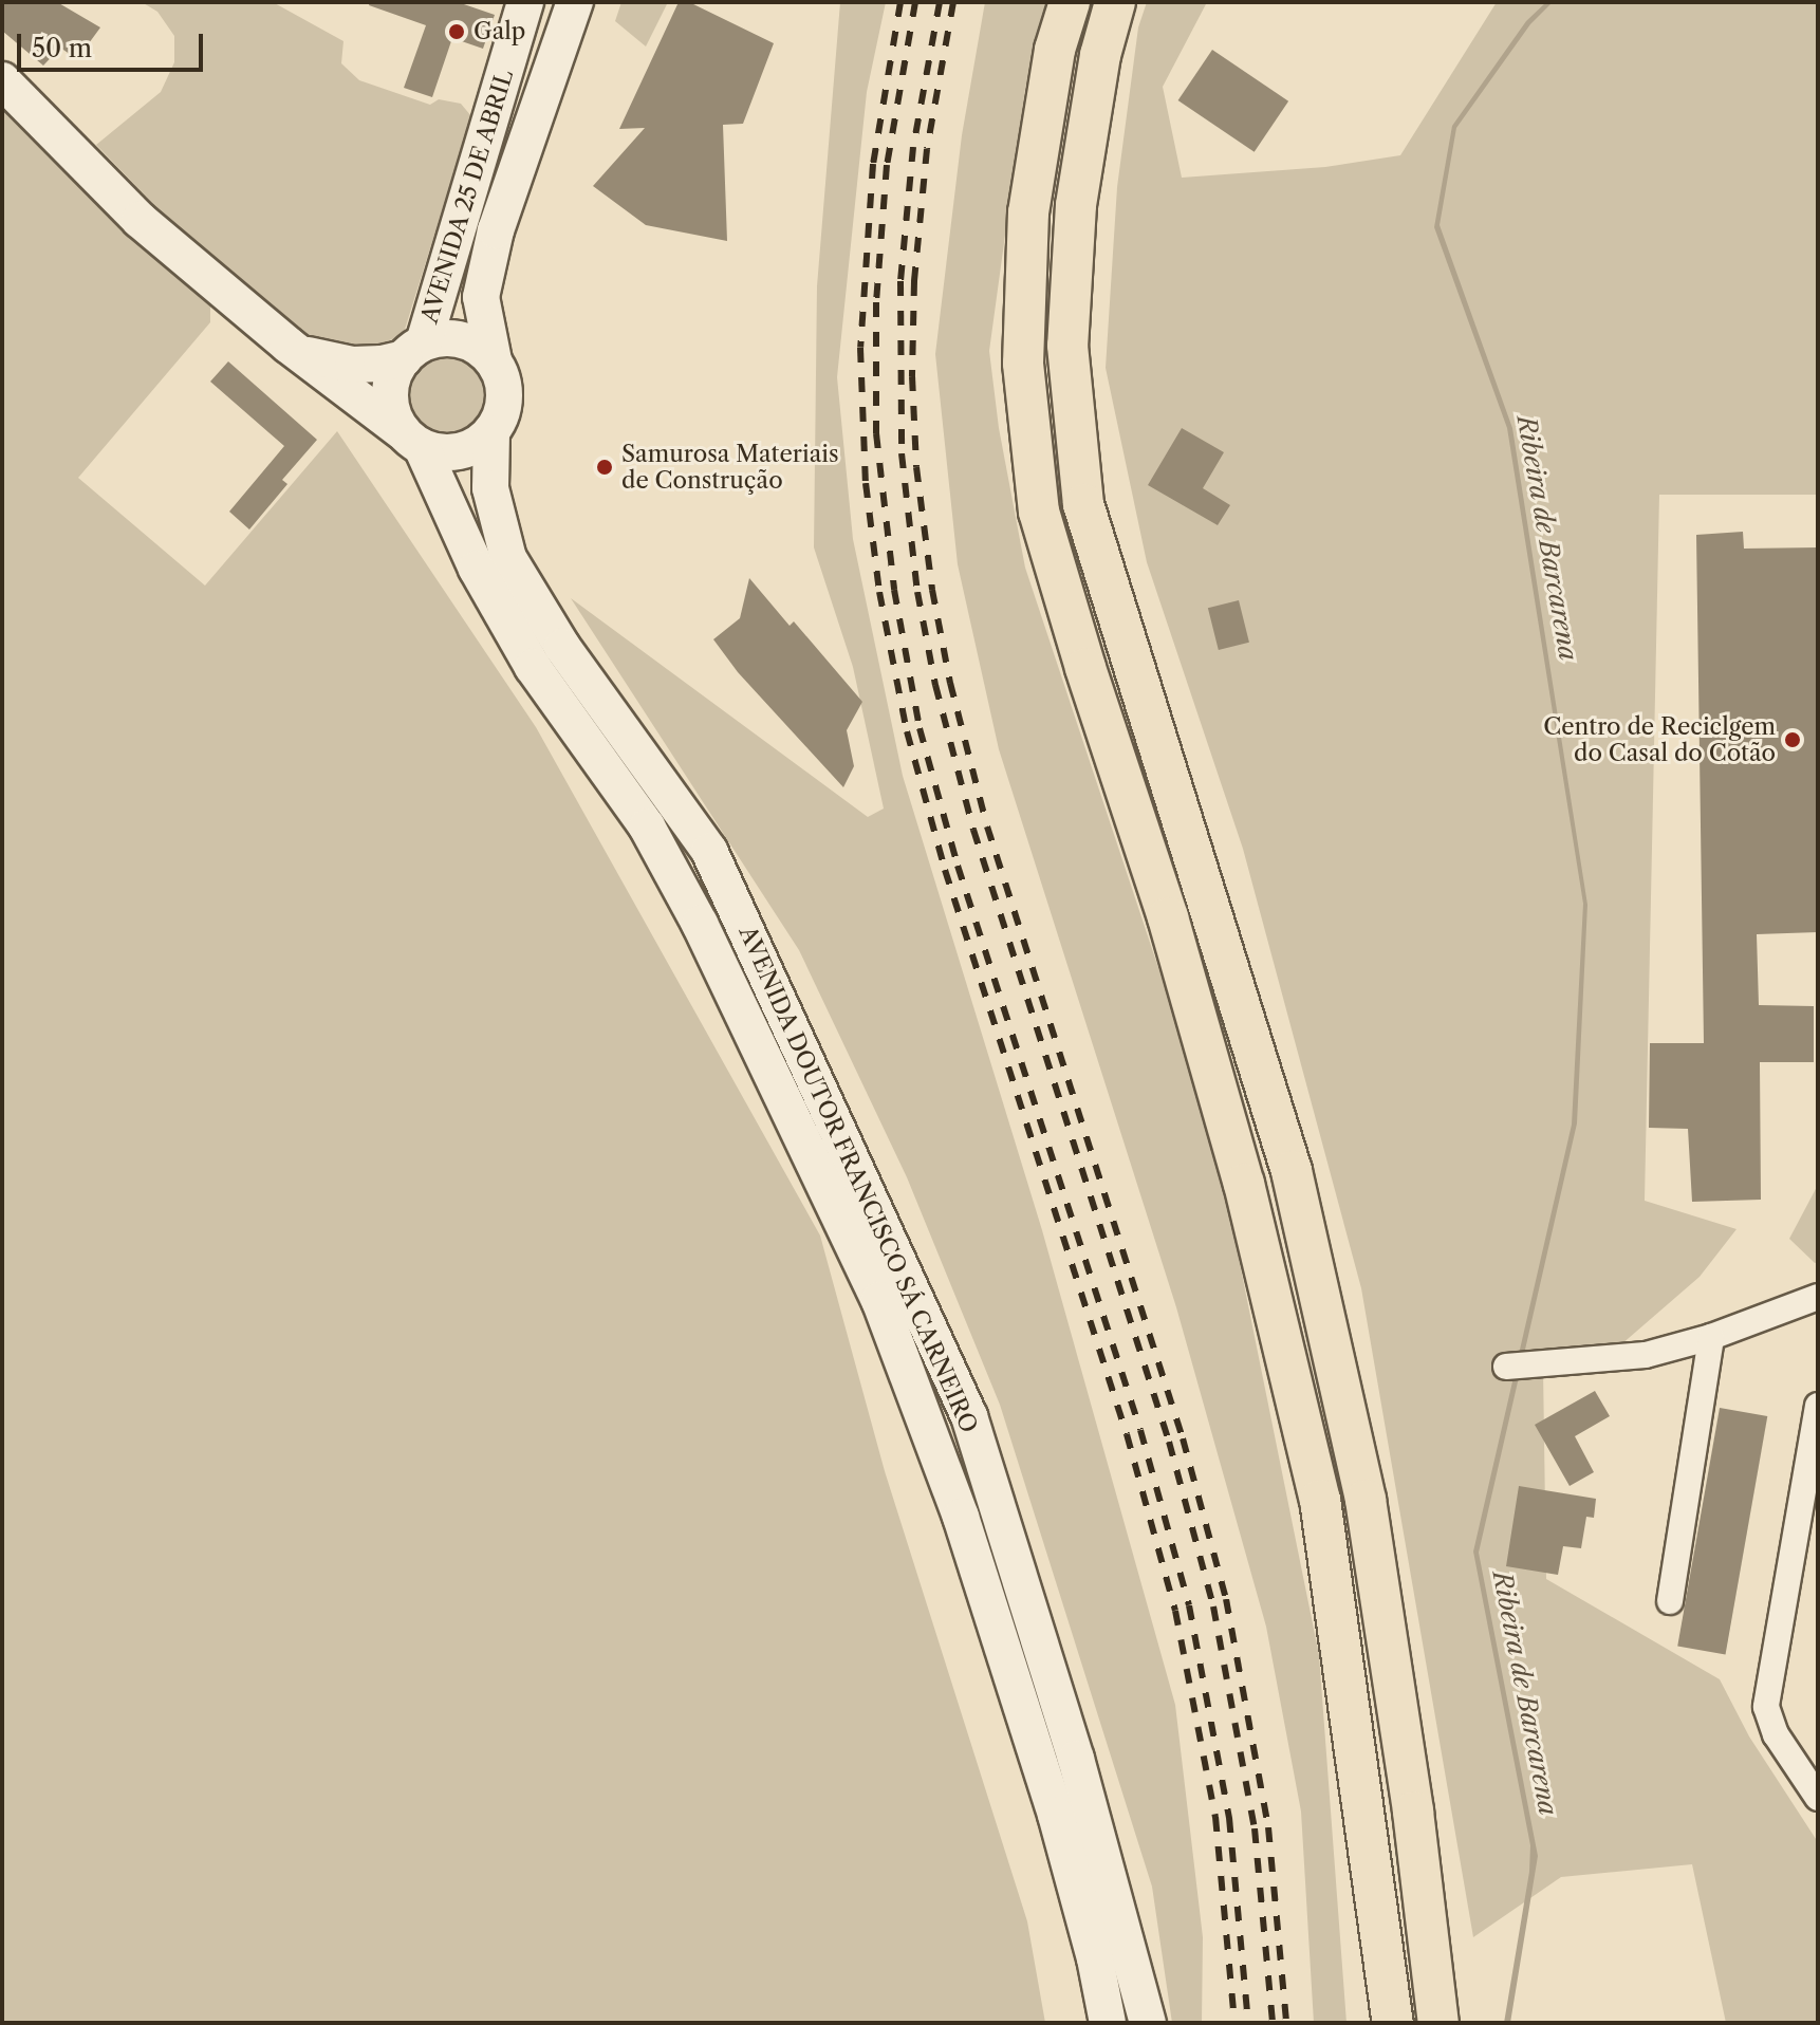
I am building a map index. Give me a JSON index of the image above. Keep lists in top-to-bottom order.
{
  "streets": {
    "main road": ["AVENIDA 25 DE ABRIL", "AVENIDA DOUTOR FRANCISCO SÁ CARNEIRO"]
  },
  "crossings": [
    ["AVENIDA 25 DE ABRIL", "AVENIDA DOUTOR FRANCISCO SÁ CARNEIRO"]
  ],
  "water": ["Ribeira de Barcarena"],
  "places": ["Galp", "Samurosa Materiais de Construção", "Centro de Reciclgem do Casal do Cotão"],
  "scale_bar": "50 m"
}
